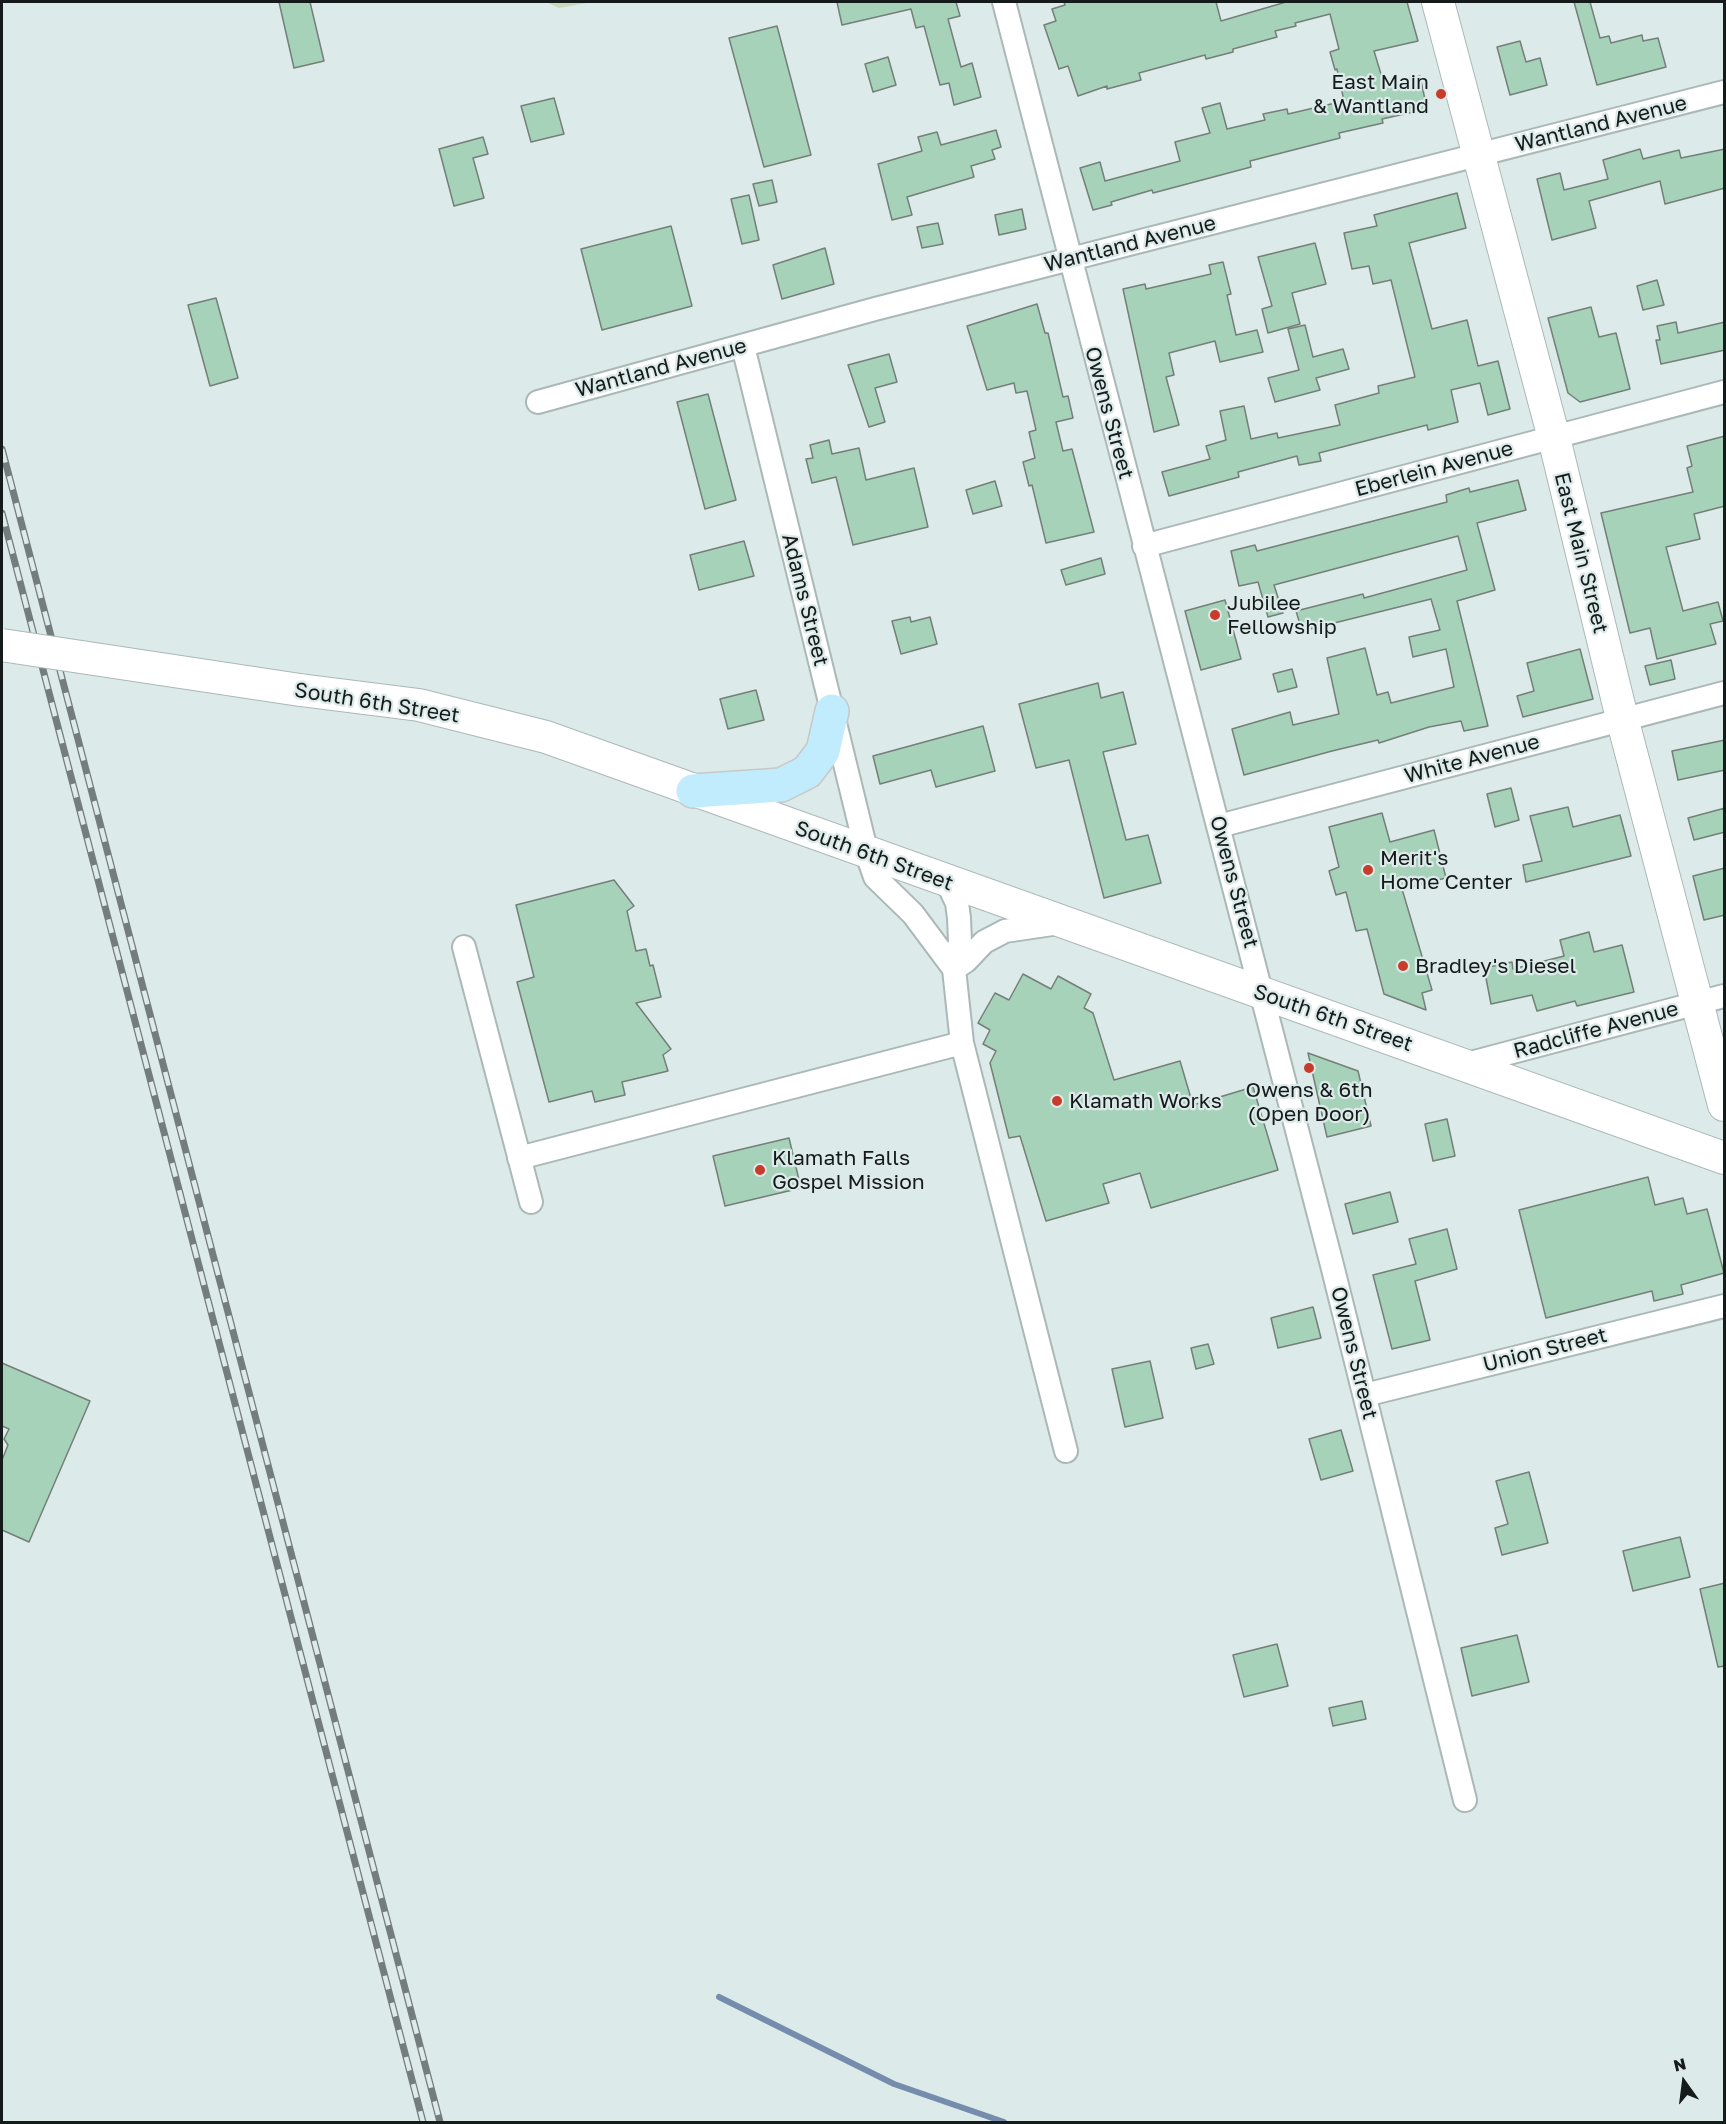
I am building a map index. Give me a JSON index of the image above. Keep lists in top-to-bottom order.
{
  "streets": {
    "main road": ["East Main Street", "South 6th Street"],
    "street": [
      "Wantland Avenue",
      "Owens Street",
      "Eberlein Avenue",
      "Adams Street",
      "White Avenue",
      "Radcliffe Avenue",
      "Union Street"
    ]
  },
  "crossings": [
    ["Wantland Avenue", "Owens Street"],
    ["Wantland Avenue", "East Main Street"],
    ["Wantland Avenue", "Adams Street"],
    ["Owens Street", "Eberlein Avenue"],
    ["Owens Street", "South 6th Street"],
    ["Owens Street", "White Avenue"],
    ["Owens Street", "Union Street"],
    ["Eberlein Avenue", "East Main Street"],
    ["East Main Street", "White Avenue"],
    ["East Main Street", "Radcliffe Avenue"],
    ["Adams Street", "South 6th Street"],
    ["South 6th Street", "Radcliffe Avenue"]
  ],
  "places": [
    "East Main & Wantland",
    "Jubilee Fellowship",
    "Merit's Home Center",
    "Bradley's Diesel",
    "Owens & 6th (Open Door)",
    "Klamath Works",
    "Klamath Falls Gospel Mission"
  ],
  "north": "top"
}
